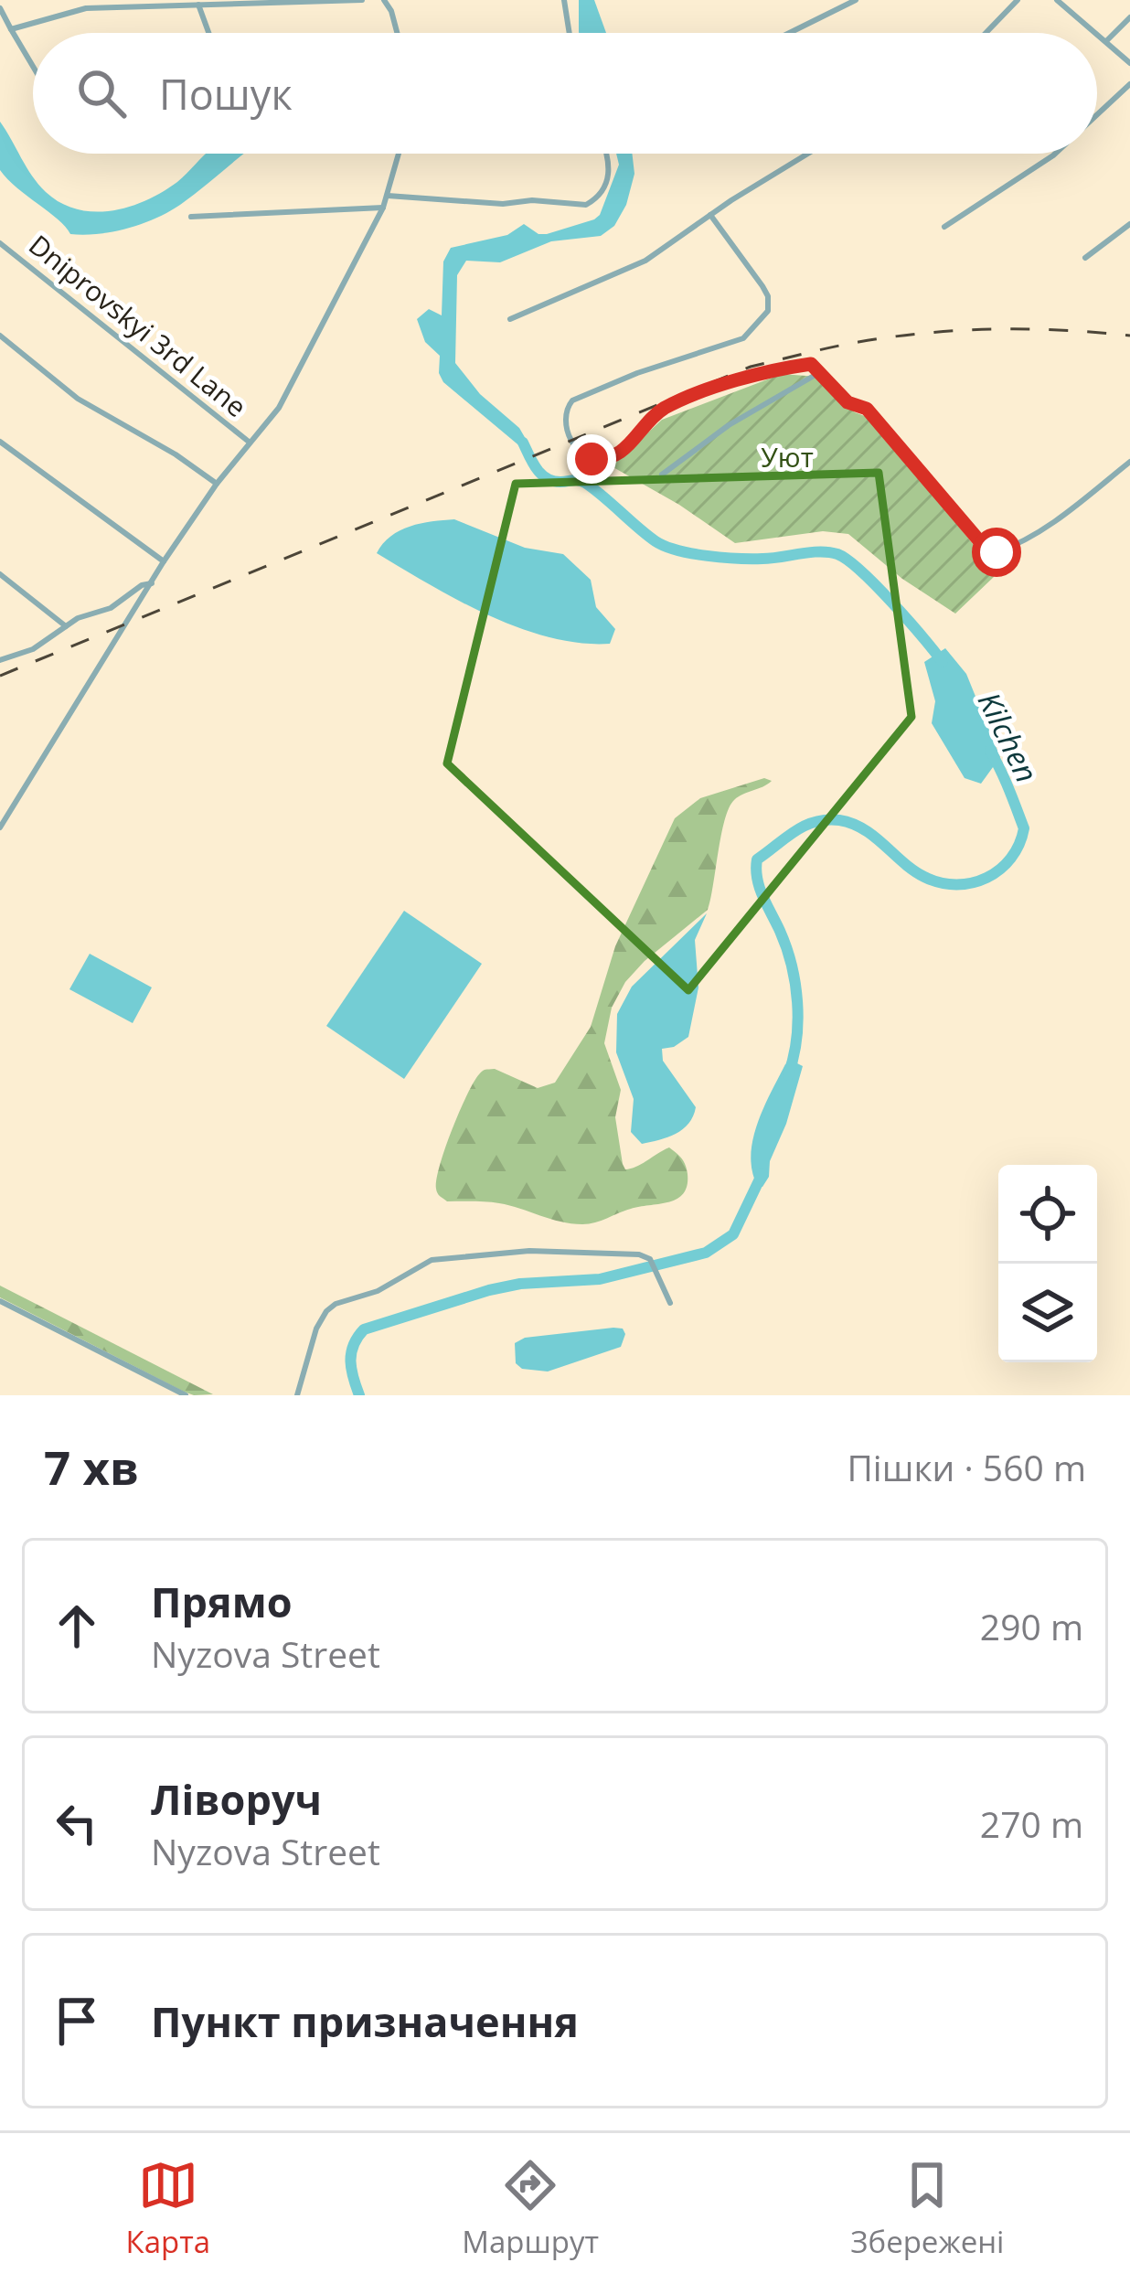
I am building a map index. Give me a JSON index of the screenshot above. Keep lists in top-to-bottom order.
{
  "streets": {
    "street": ["Dniprovskyi 3rd Lane"]
  },
  "water": ["Kilchen"],
  "parks": ["Уют"],
  "page": {
    "search": "Пошук",
    "heading": ["7 хв", "Пішки · 560 m"],
    "list": [
      ["Прямо", "Nyzova Street", "290 m"],
      ["Ліворуч", "Nyzova Street", "270 m"],
      "Пункт призначення"
    ],
    "nav": ["Карта", "Маршрут", "Збережені"]
  }
}
